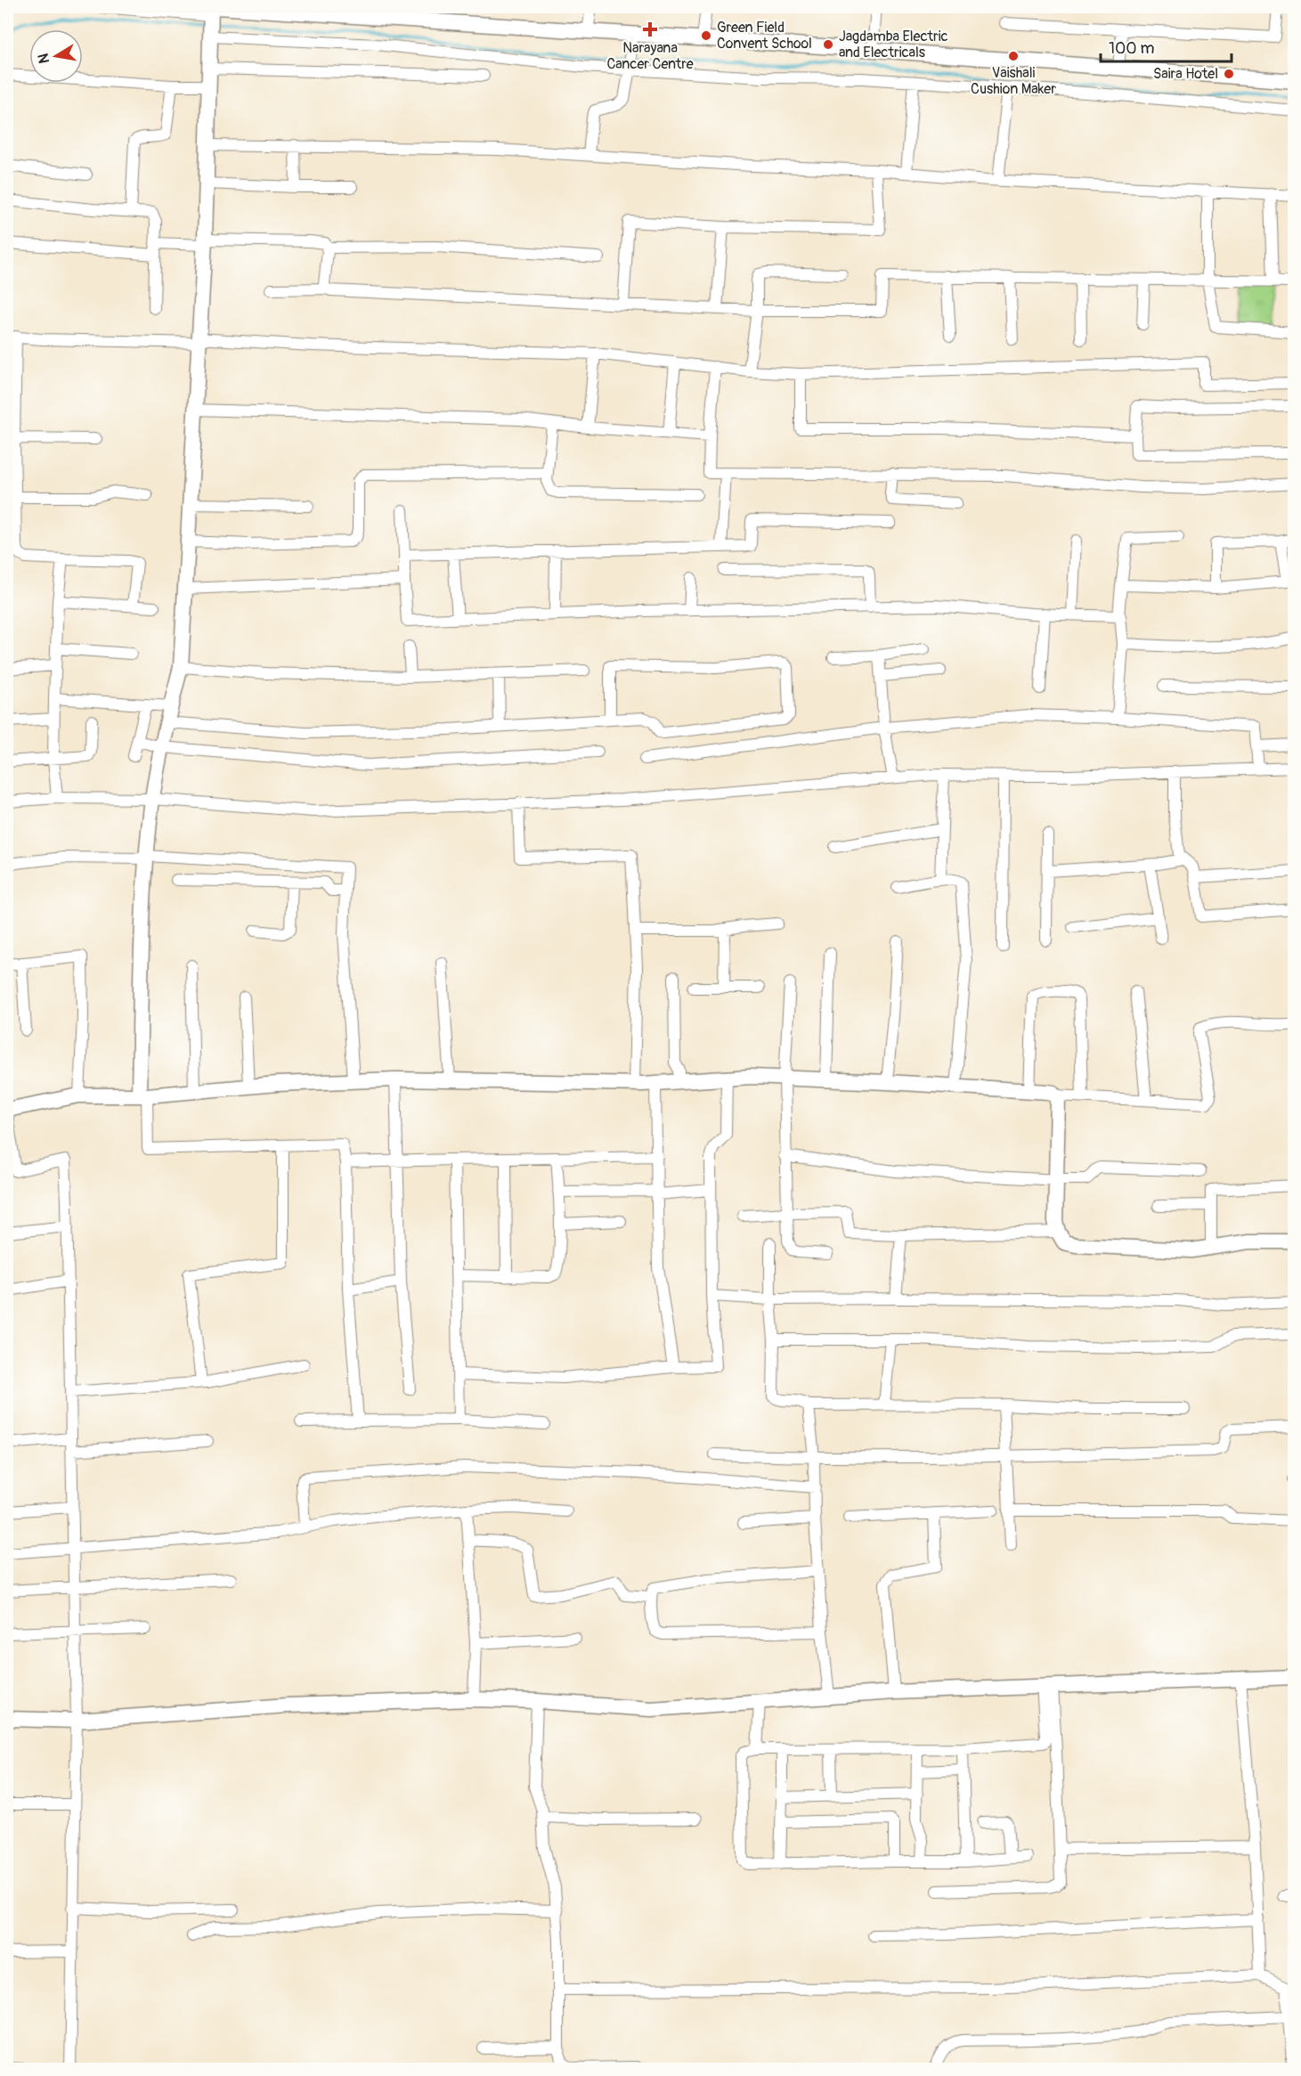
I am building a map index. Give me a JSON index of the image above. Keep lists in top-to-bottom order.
{
  "places": {
    "health": ["Narayana Cancer Centre"],
    "other": [
      "Green Field Convent School",
      "Jagdamba Electric and Electricals",
      "Vaishali Cushion Maker",
      "Saira Hotel"
    ]
  },
  "scale_bar": "100 m",
  "north": "left"
}
